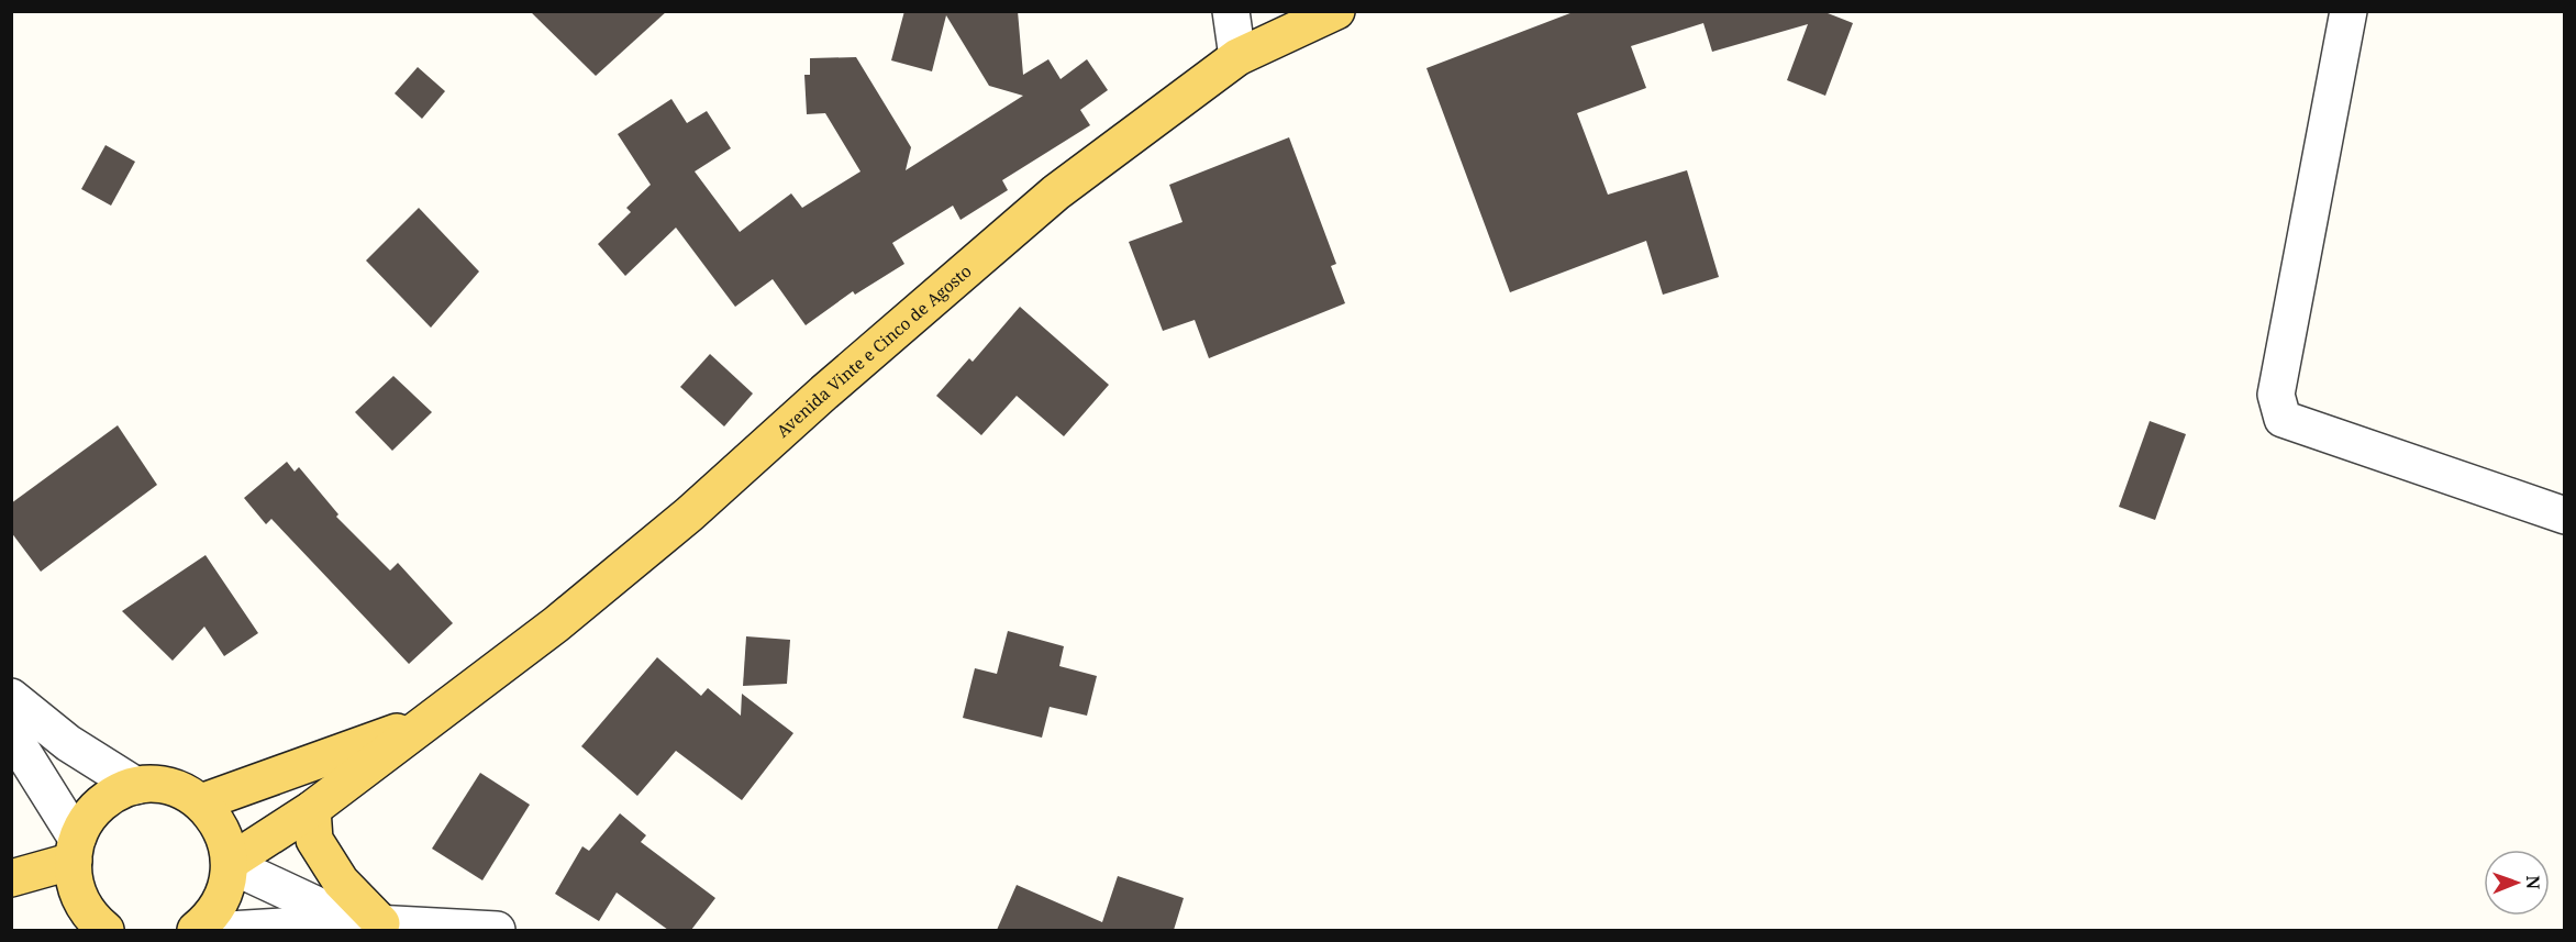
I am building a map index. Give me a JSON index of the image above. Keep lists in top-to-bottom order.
{
  "streets": {
    "main road": ["Avenida Vinte e Cinco de Agosto"]
  },
  "north": "right"
}
